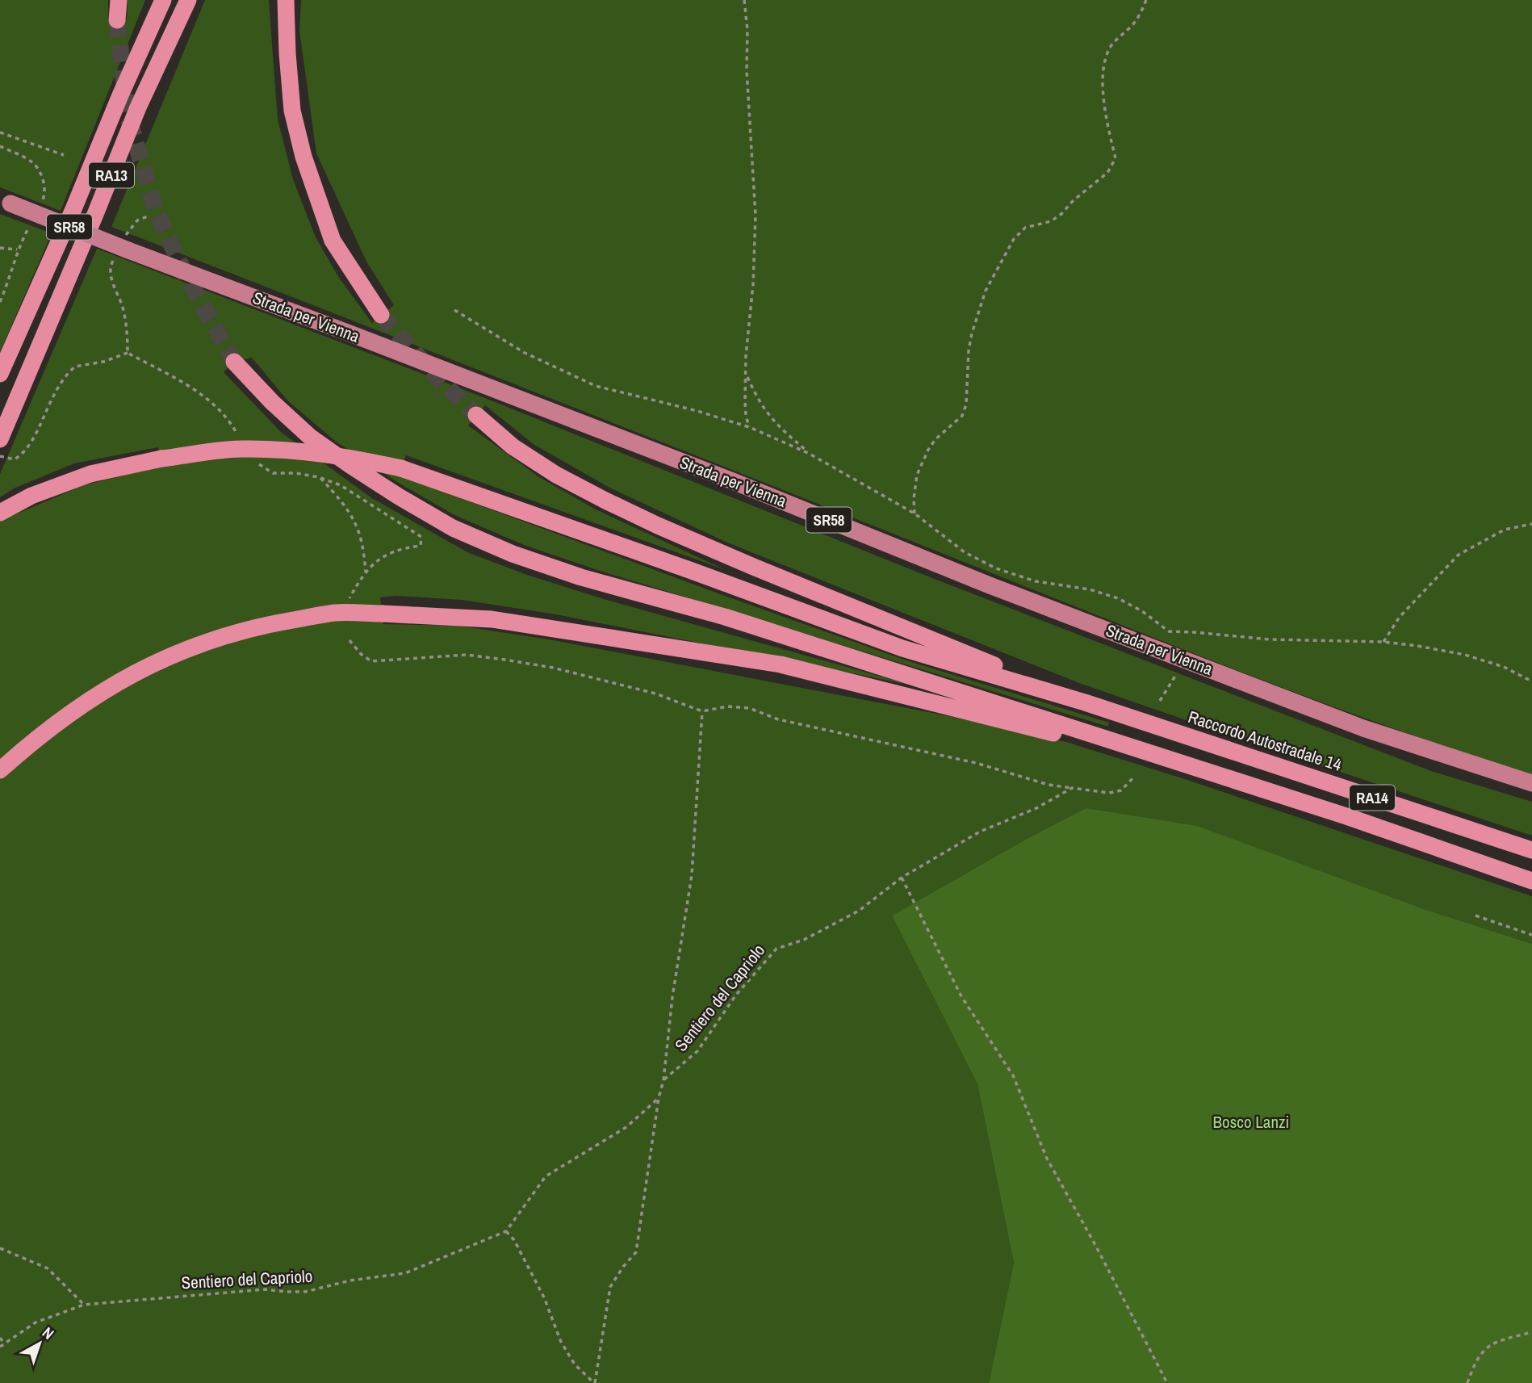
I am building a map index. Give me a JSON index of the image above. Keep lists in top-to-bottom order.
{
  "streets": {
    "highway": ["RA13", "Raccordo Autostradale 14", "RA14"],
    "main road": ["SR58", "Strada per Vienna"],
    "path": ["Sentiero del Capriolo"]
  },
  "parks": ["Bosco Lanzi"],
  "north": "top right"
}
